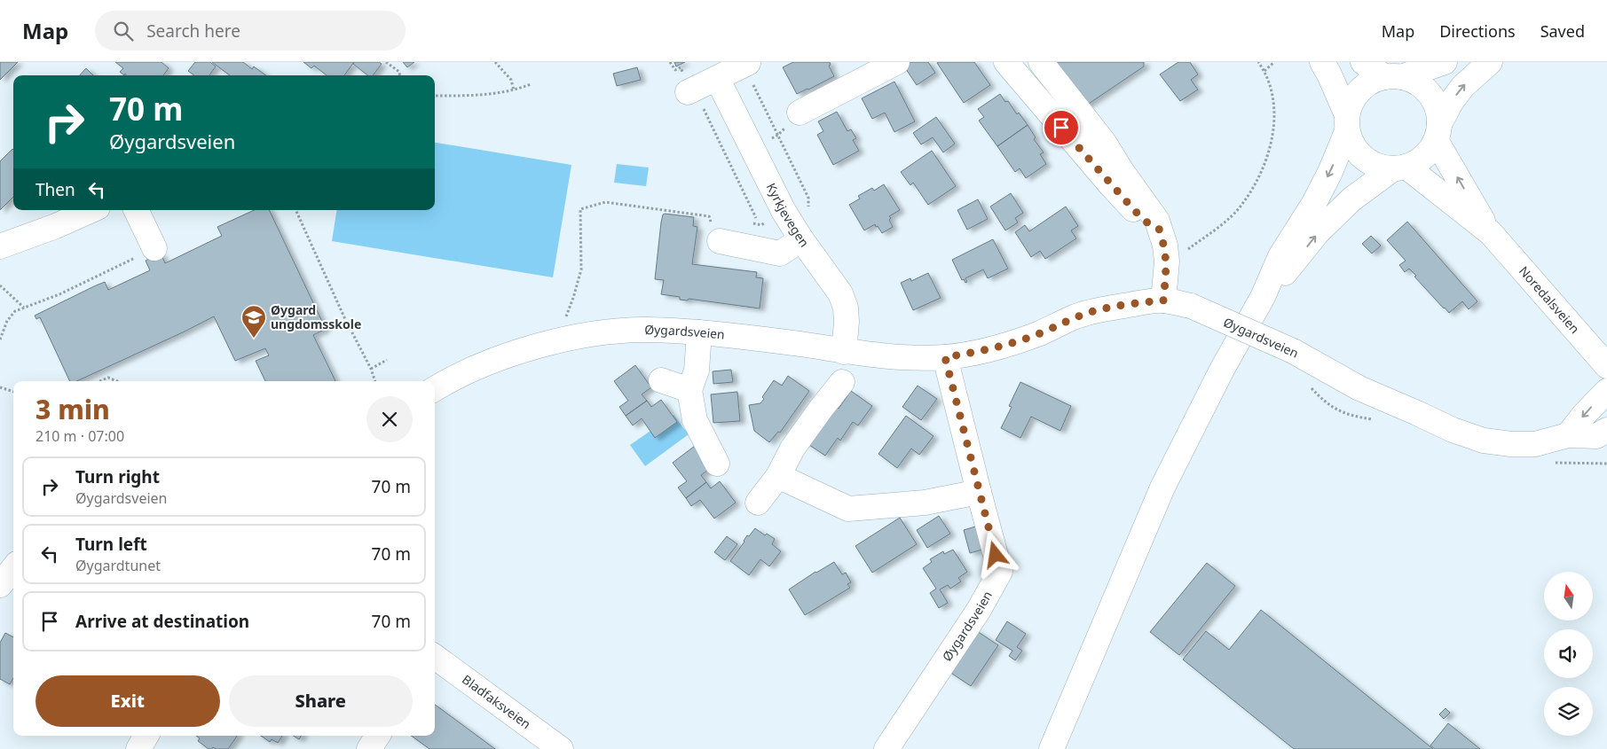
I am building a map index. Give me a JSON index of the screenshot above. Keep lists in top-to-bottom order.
{
  "streets": {
    "street": [
      "Kyrkjevegen",
      "Noredalsveien",
      "Øygardsveien",
      "Bladfaksveien"
    ]
  },
  "crossings": [
    ["Kyrkjevegen", "Øygardsveien"]
  ],
  "places": {
    "school or university": ["Øygard ungdomsskole"]
  },
  "north": "top",
  "page": {
    "header": "Map",
    "search": "Search here",
    "nav": ["Map", "Directions", "Saved"],
    "turn": ["70 m", "Øygardsveien"],
    "then": "Then",
    "heading": ["3 min", "210 m · 07:00"],
    "list": [
      {
        "name": "Turn right",
        "note": "Øygardsveien",
        "value": "70 m"
      },
      {
        "name": "Turn left",
        "note": "Øygardtunet",
        "value": "70 m"
      },
      {
        "name": "Arrive at destination",
        "value": "70 m"
      }
    ],
    "buttons": ["Exit", "Share"]
  }
}
